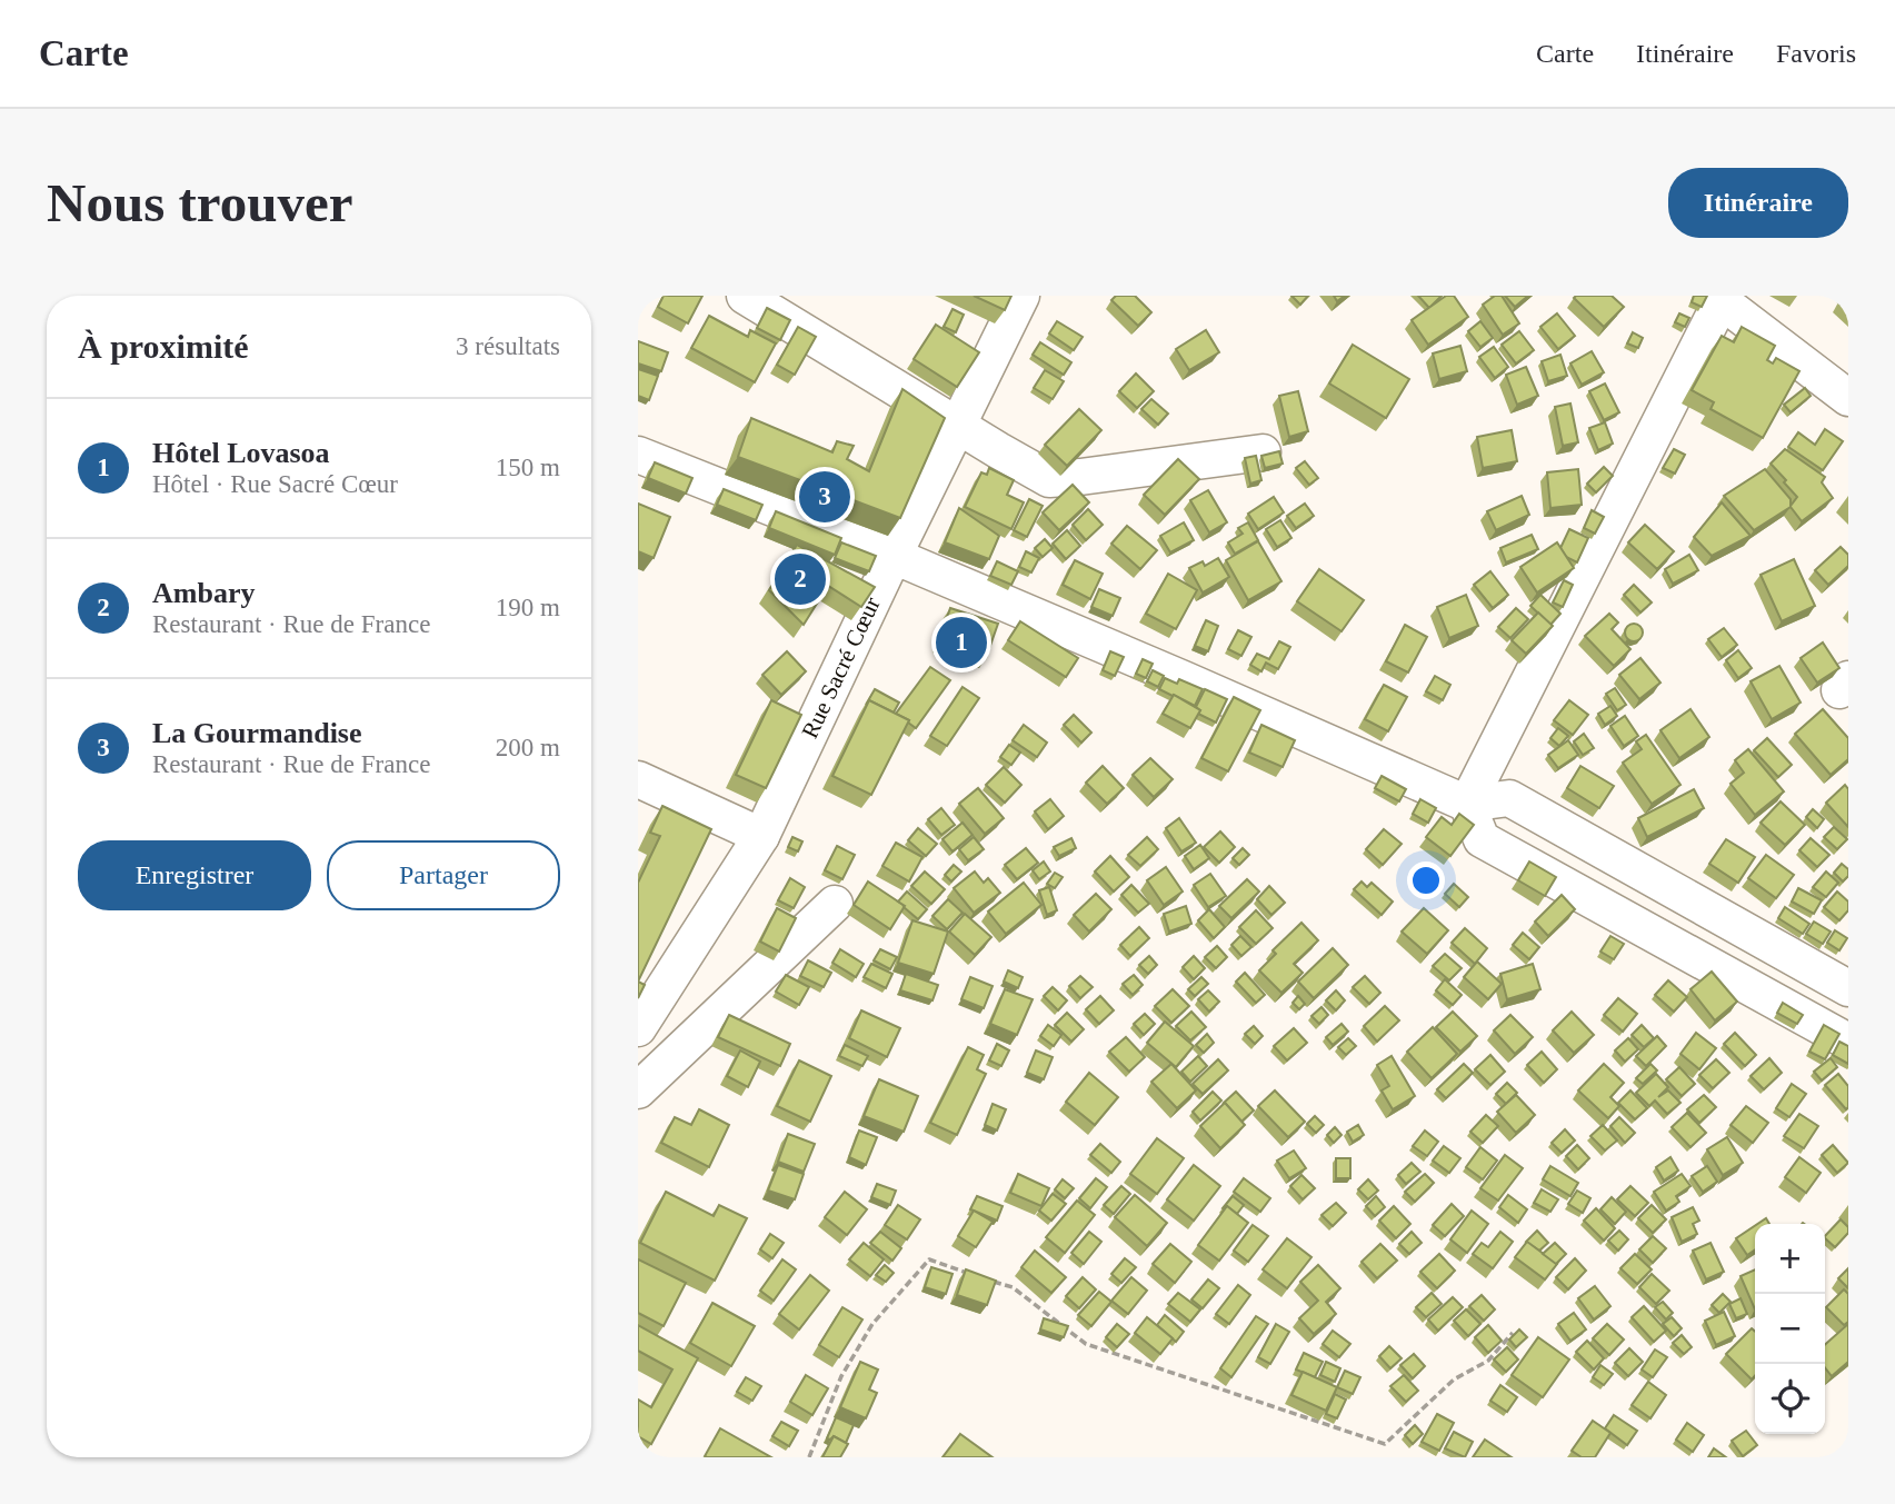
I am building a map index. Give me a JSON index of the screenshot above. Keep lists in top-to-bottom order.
{
  "streets": {
    "street": ["Rue Sacré Cœur"]
  },
  "page": {
    "header": "Carte",
    "nav": ["Carte", "Itinéraire", "Favoris"],
    "buttons": [
      "Itinéraire",
      ["Enregistrer", "Partager"]
    ],
    "title": "Nous trouver",
    "heading": ["À proximité", "3 résultats"],
    "list": [
      {
        "mark": "1",
        "name": "Hôtel Lovasoa",
        "note": "Hôtel · Rue Sacré Cœur",
        "value": "150 m"
      },
      {
        "mark": "2",
        "name": "Ambary",
        "note": "Restaurant · Rue de France",
        "value": "190 m"
      },
      {
        "mark": "3",
        "name": "La Gourmandise",
        "note": "Restaurant · Rue de France",
        "value": "200 m"
      }
    ],
    "pins": ["3", "2", "1"],
    "map_buttons": ["+", "−"]
  }
}
